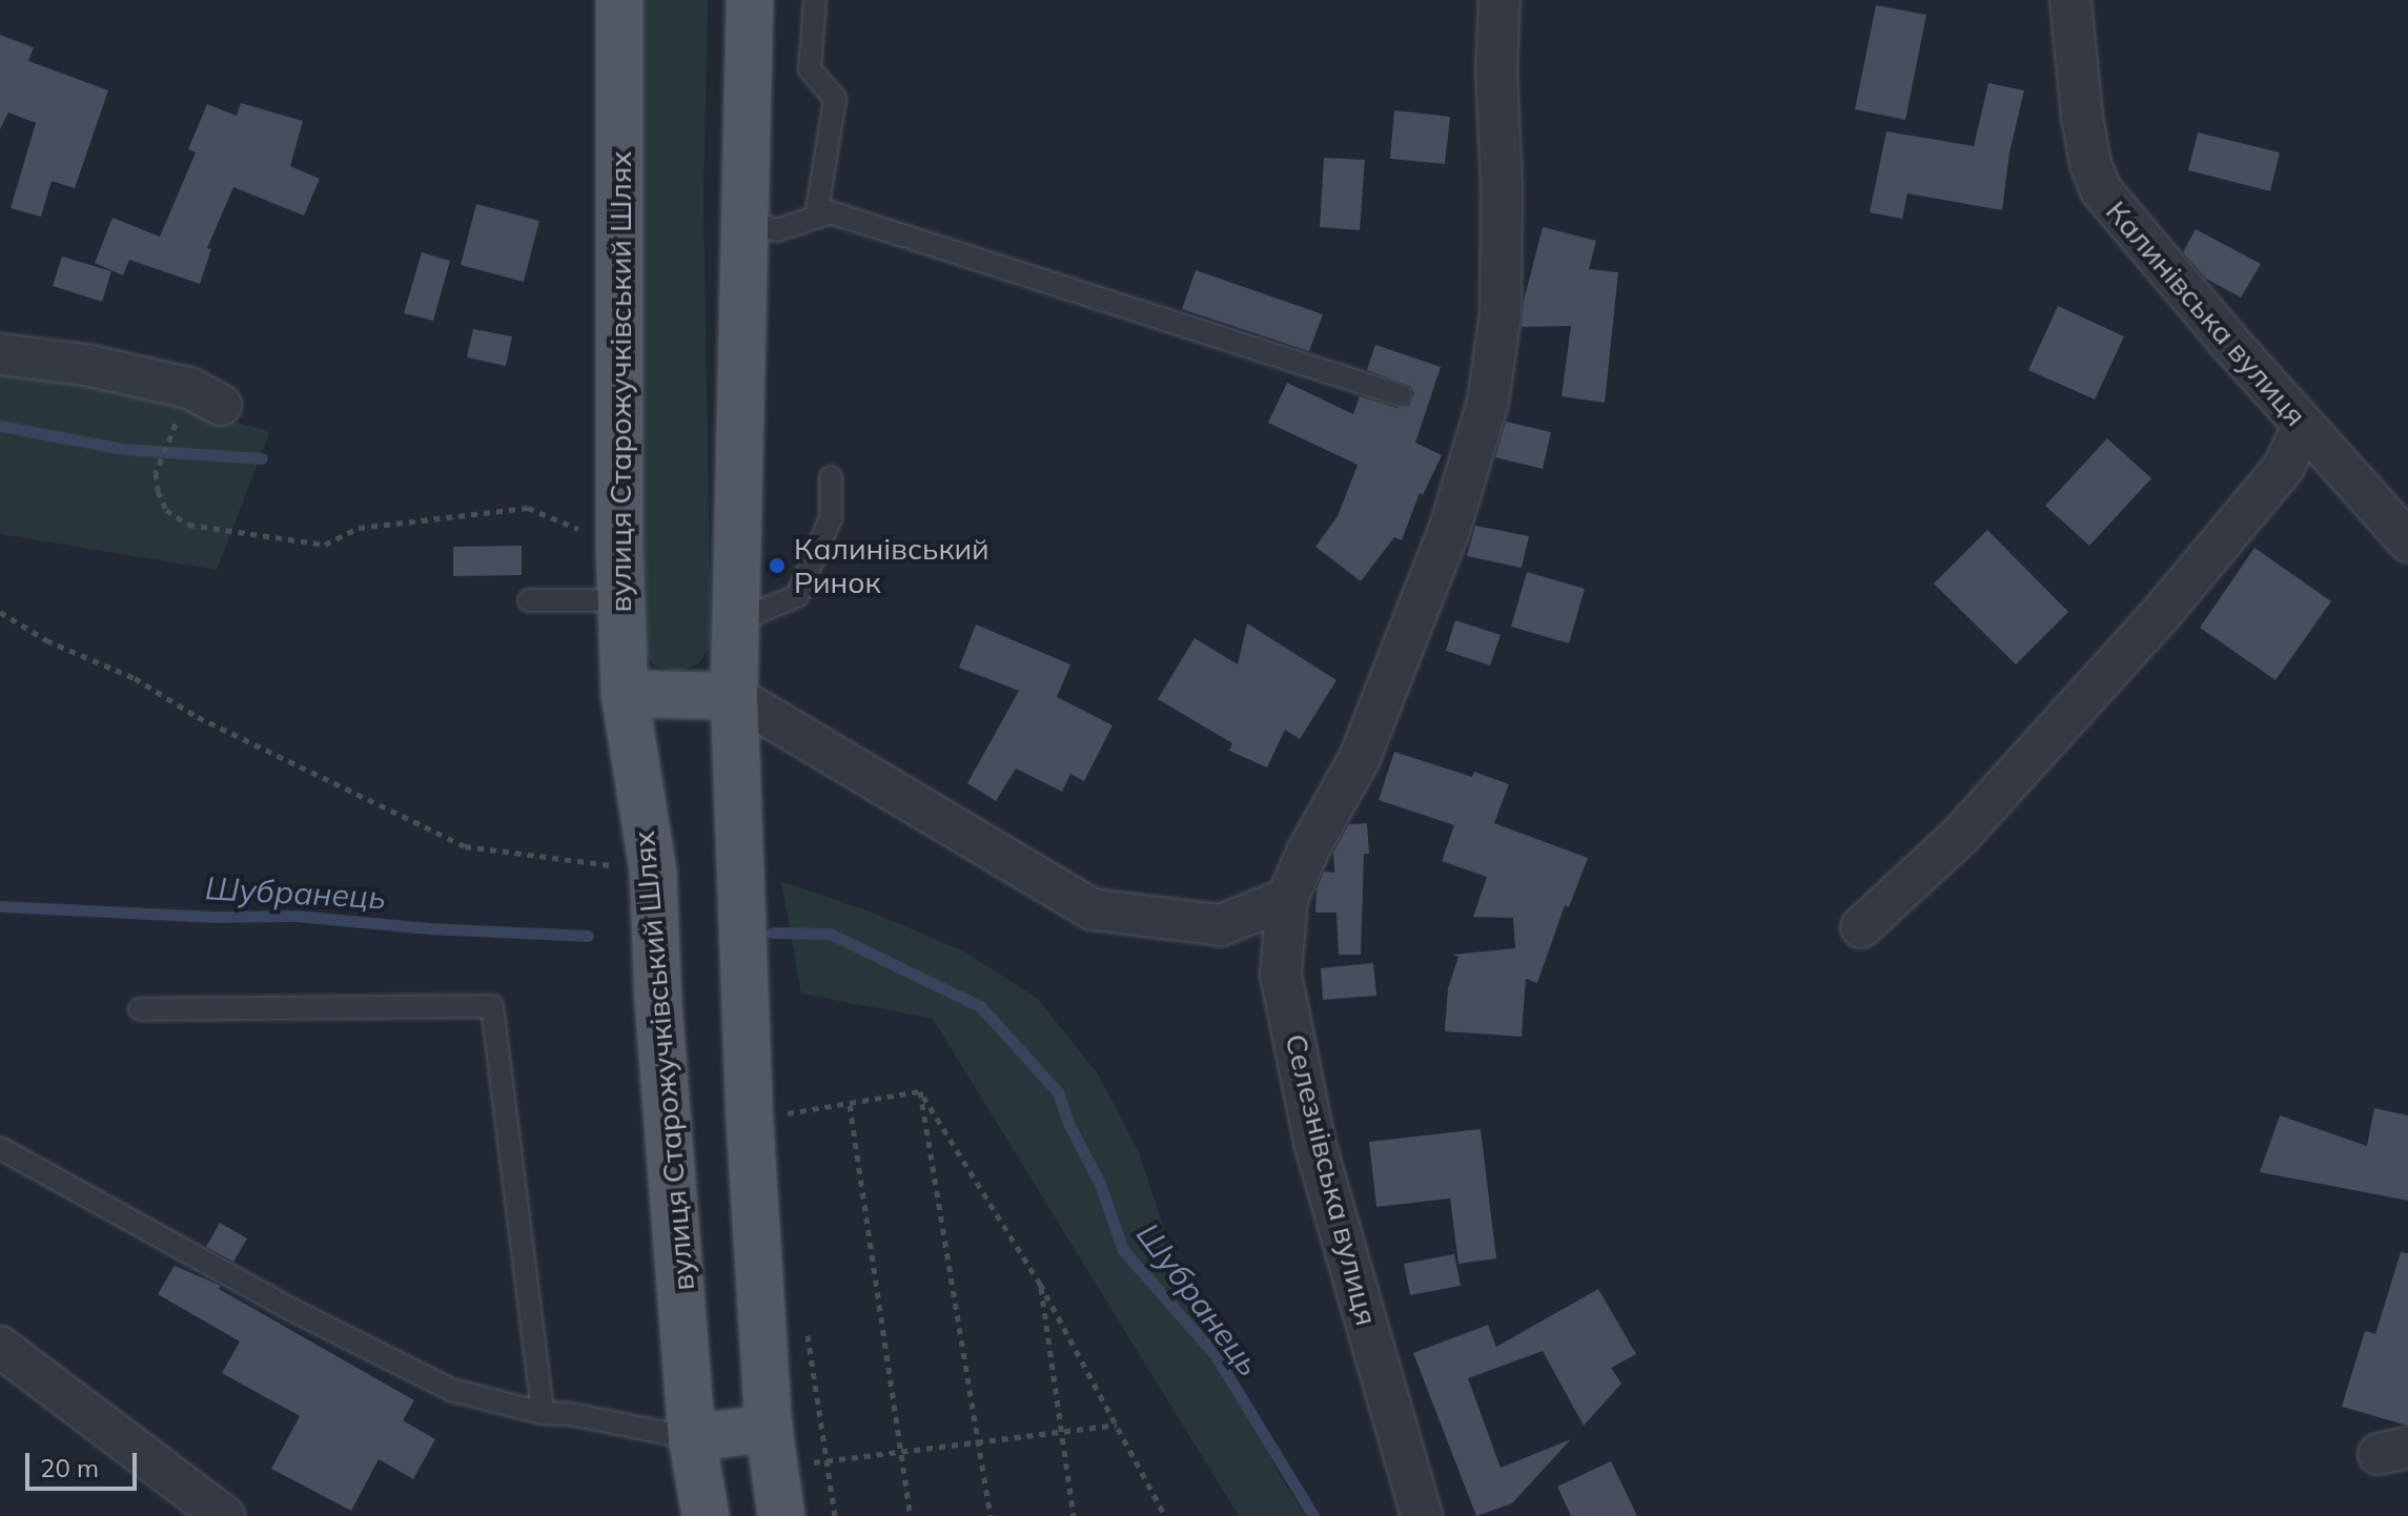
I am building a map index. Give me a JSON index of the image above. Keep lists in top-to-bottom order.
{
  "streets": {
    "main road": ["вулиця Старожучківський Шлях"],
    "street": ["Калинівська вулиця", "Селезнівська вулиця"]
  },
  "water": ["Шубранець"],
  "places": ["Калинівський Ринок"],
  "scale_bar": "20 m"
}
